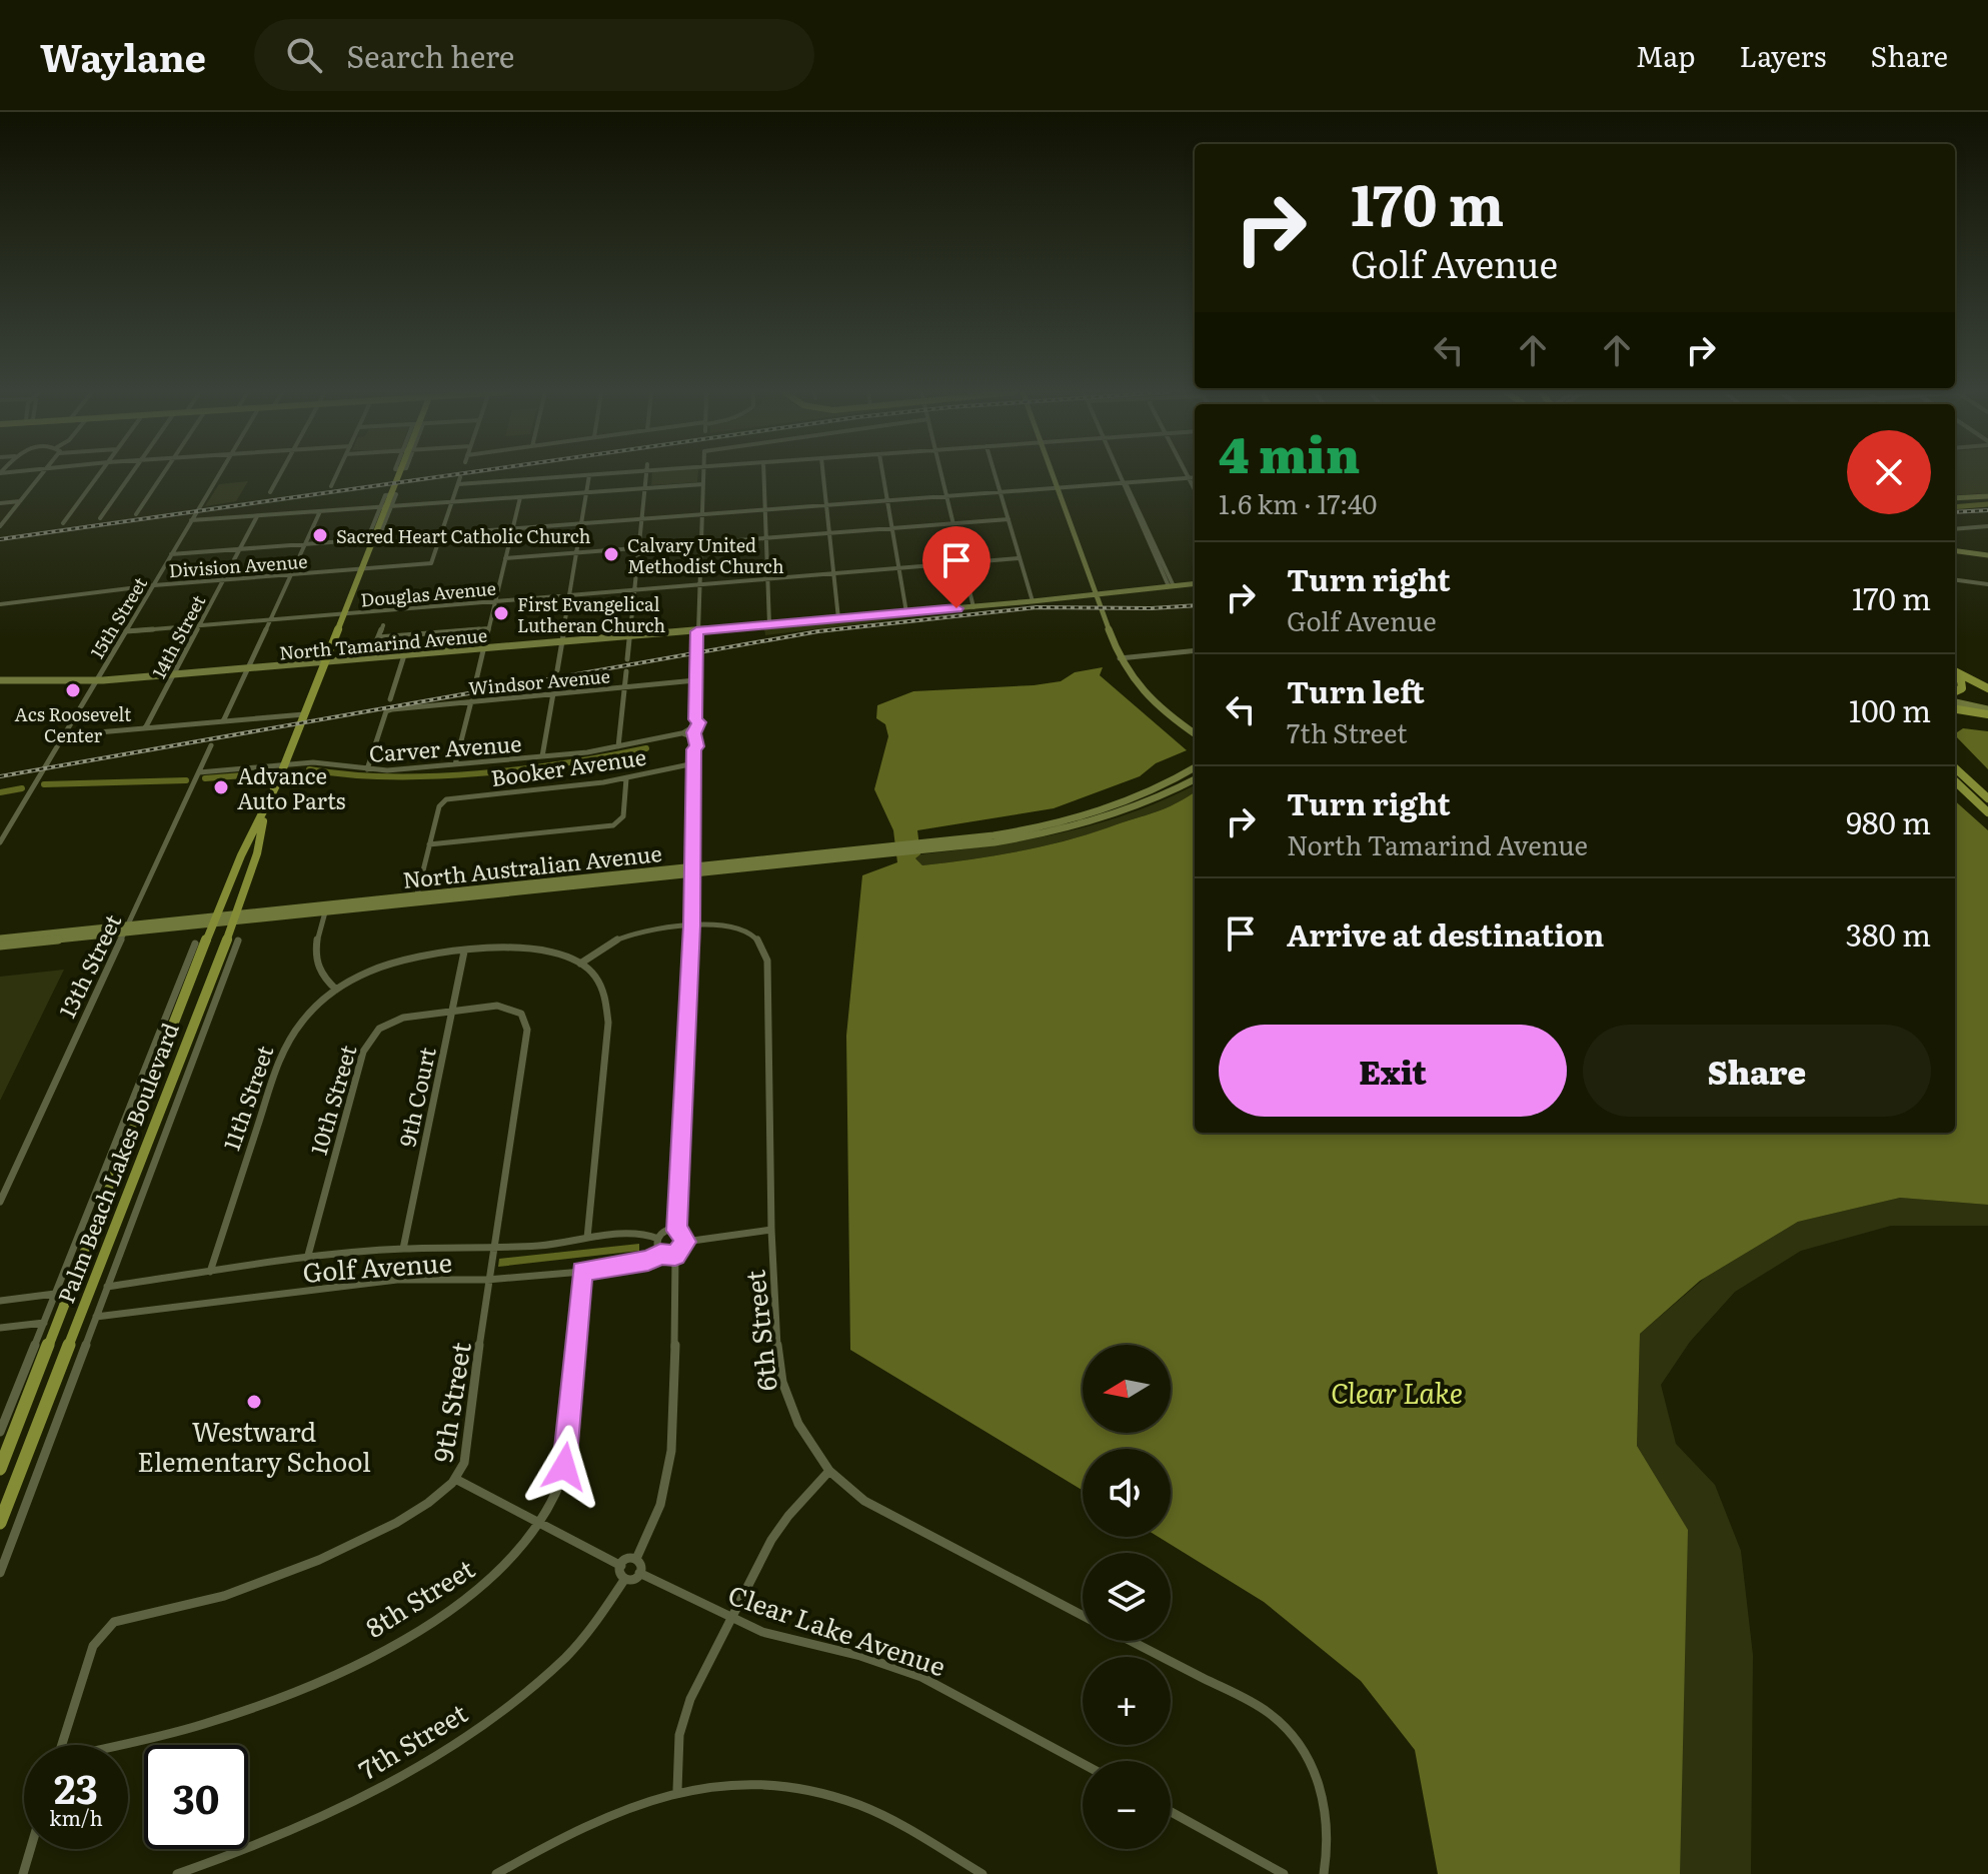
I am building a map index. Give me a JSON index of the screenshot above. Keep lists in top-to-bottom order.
{
  "streets": {
    "main road": ["Palm Beach Lakes Boulevard"],
    "street": [
      "Division Avenue",
      "Douglas Avenue",
      "15th Street",
      "14th Street",
      "North Tamarind Avenue",
      "Windsor Avenue",
      "Carver Avenue",
      "Booker Avenue",
      "North Australian Avenue",
      "13th Street",
      "9th Court",
      "11th Street",
      "10th Street",
      "Golf Avenue",
      "6th Street",
      "9th Street",
      "8th Street",
      "Clear Lake Avenue",
      "7th Street"
    ]
  },
  "crossings": [
    ["Division Avenue", "15th Street"],
    ["Division Avenue", "14th Street"],
    ["Division Avenue", "Palm Beach Lakes Boulevard"],
    ["Douglas Avenue", "15th Street"],
    ["Douglas Avenue", "14th Street"],
    ["Douglas Avenue", "Palm Beach Lakes Boulevard"],
    ["15th Street", "North Tamarind Avenue"],
    ["14th Street", "North Tamarind Avenue"],
    ["North Tamarind Avenue", "Palm Beach Lakes Boulevard"],
    ["Windsor Avenue", "Carver Avenue"],
    ["Carver Avenue", "13th Street"],
    ["Carver Avenue", "Palm Beach Lakes Boulevard"],
    ["North Australian Avenue", "13th Street"],
    ["North Australian Avenue", "Palm Beach Lakes Boulevard"],
    ["9th Court", "11th Street"],
    ["9th Court", "10th Street"],
    ["9th Court", "Golf Avenue"],
    ["9th Court", "9th Street"],
    ["11th Street", "Golf Avenue"],
    ["10th Street", "Golf Avenue"],
    ["10th Street", "9th Street"],
    ["Golf Avenue", "9th Street"],
    ["Golf Avenue", "8th Street"],
    ["Clear Lake Avenue", "7th Street"]
  ],
  "water": ["Clear Lake"],
  "places": [
    "Sacred Heart Catholic Church",
    "Calvary United Methodist Church",
    "First Evangelical Lutheran Church",
    "Acs Roosevelt Center",
    "Advance Auto Parts",
    "Westward Elementary School"
  ],
  "north": "left",
  "page": {
    "header": "Waylane",
    "search": "Search here",
    "nav": ["Map", "Layers", "Share"],
    "turn": ["170 m", "Golf Avenue"],
    "heading": ["4 min", "1.6 km · 17:40"],
    "list": [
      {
        "name": "Turn right",
        "note": "Golf Avenue",
        "value": "170 m"
      },
      {
        "name": "Turn left",
        "note": "7th Street",
        "value": "100 m"
      },
      {
        "name": "Turn right",
        "note": "North Tamarind Avenue",
        "value": "980 m"
      },
      {
        "name": "Arrive at destination",
        "value": "380 m"
      }
    ],
    "buttons": ["Exit", "Share"],
    "map_buttons": ["+", "−"],
    "speed": "23 km/h",
    "limit": "30"
  }
}
